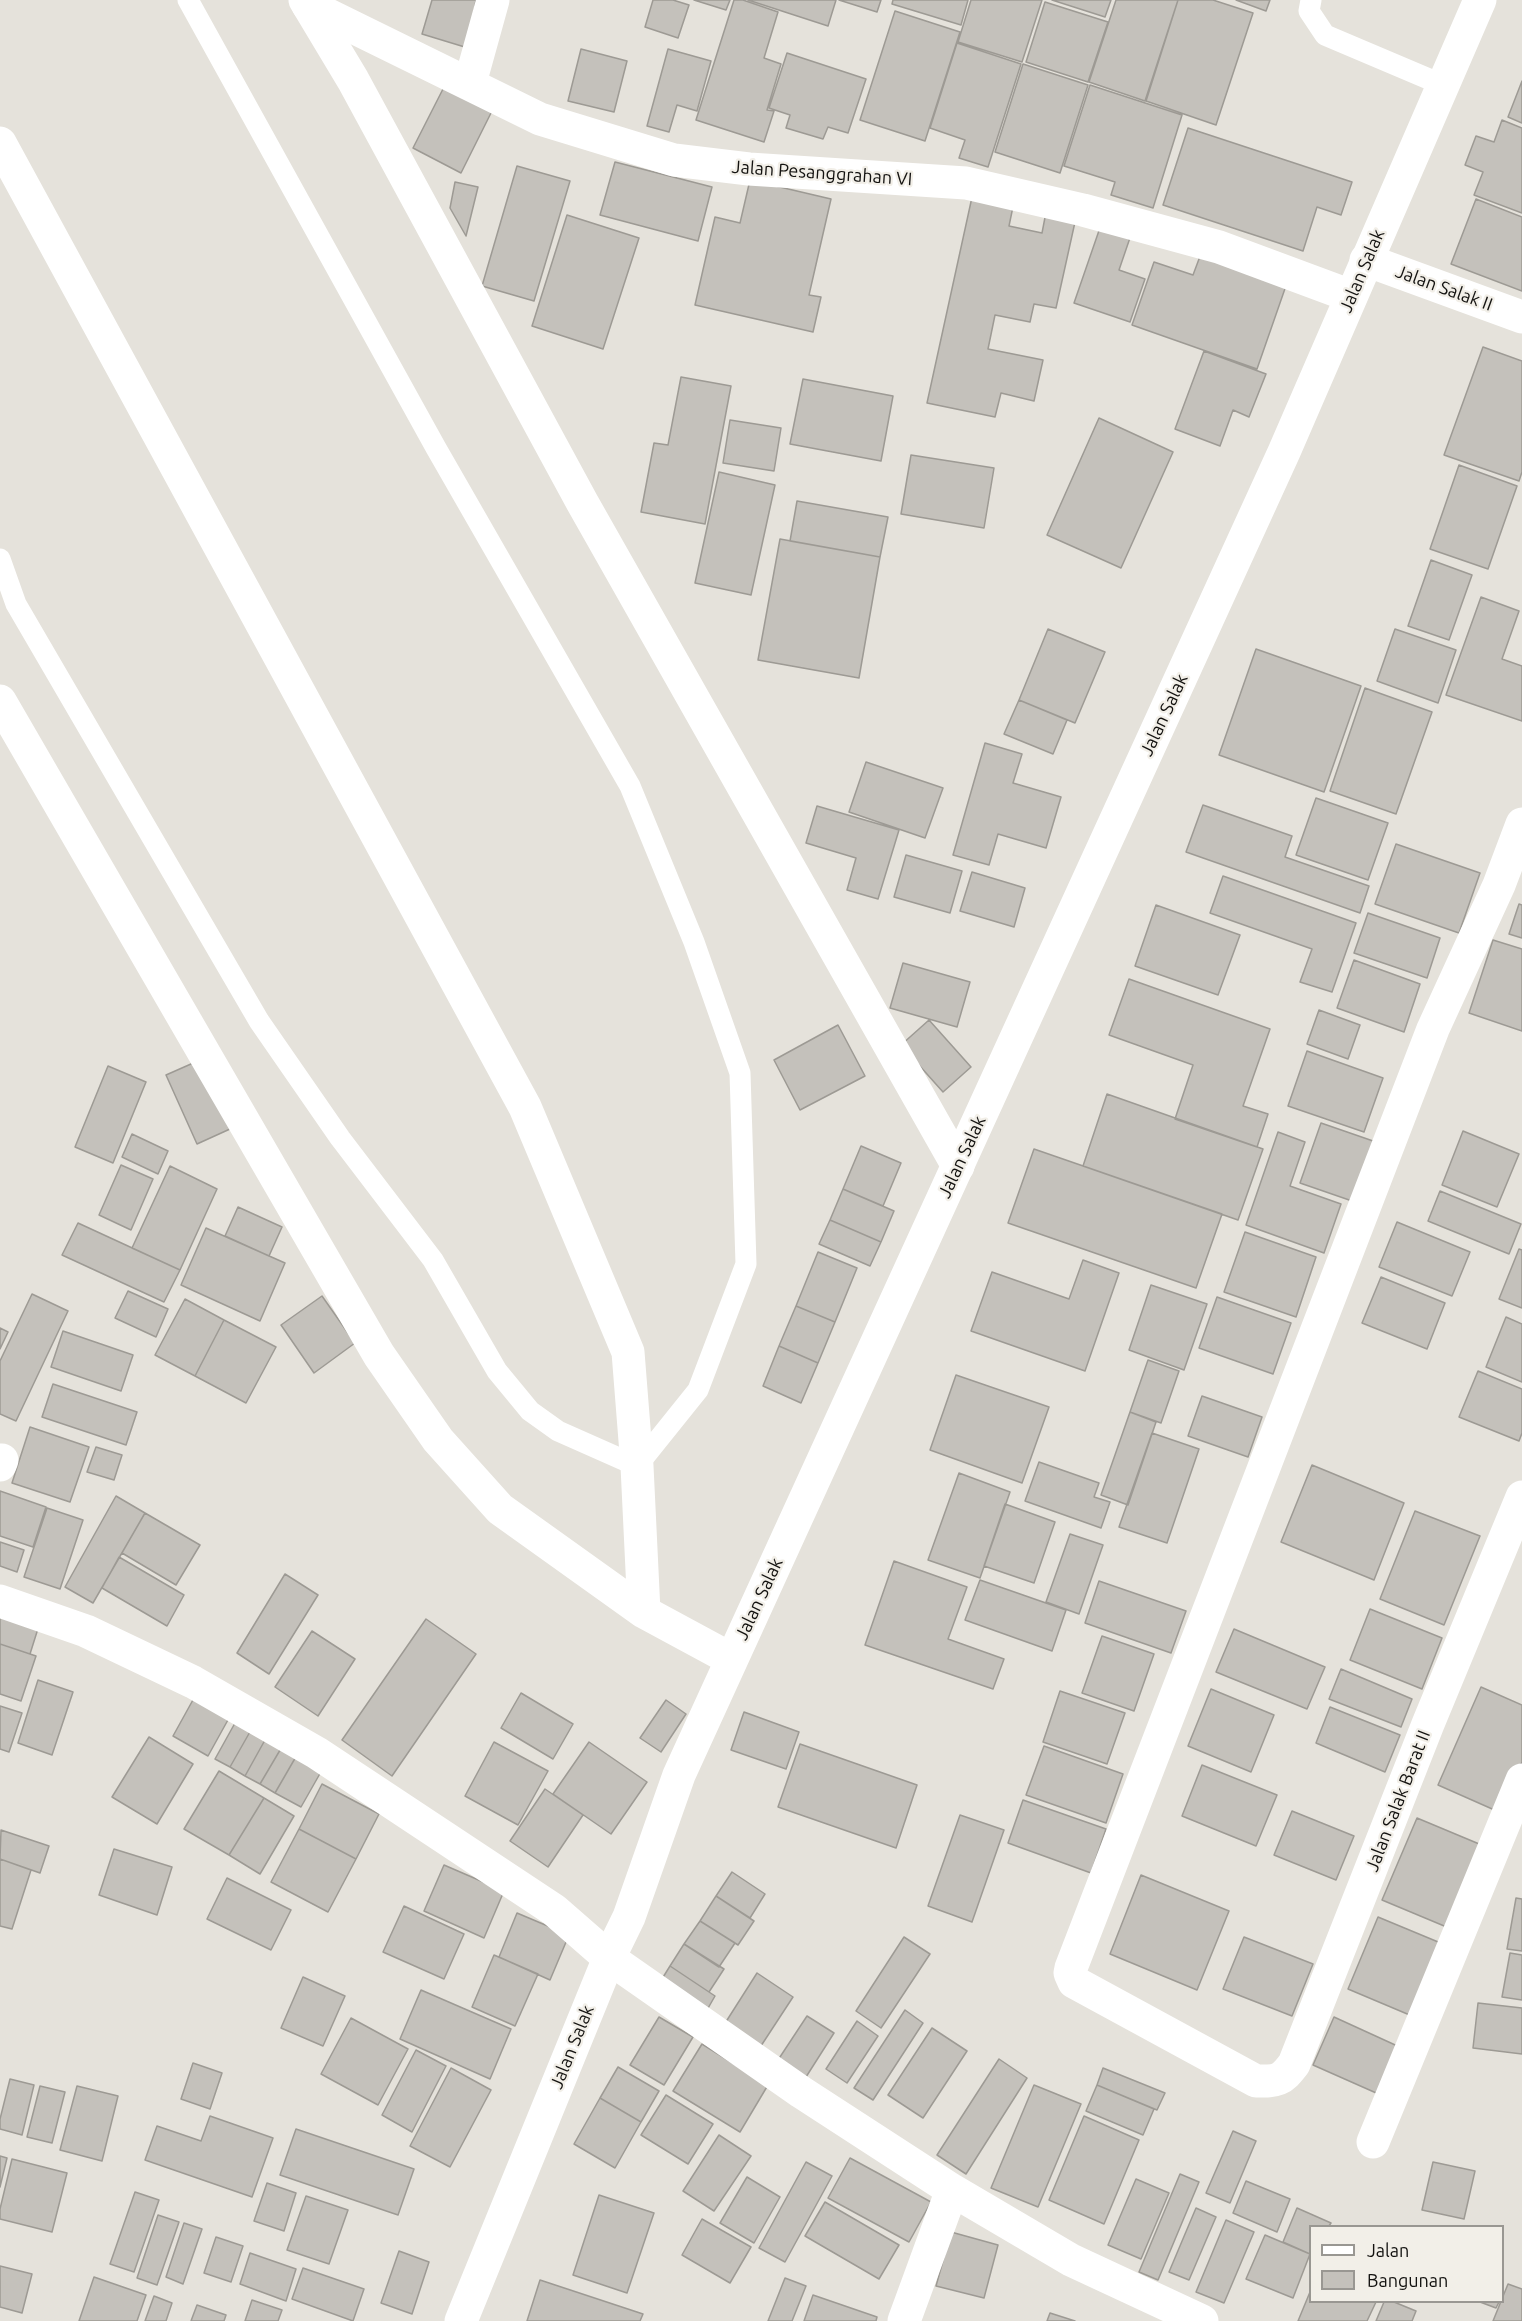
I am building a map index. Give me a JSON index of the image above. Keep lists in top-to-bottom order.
{
  "streets": {
    "street": [
      "Jalan Pesanggrahan VI",
      "Jalan Salak",
      "Jalan Salak II",
      "Jalan Salak Barat II"
    ]
  },
  "crossings": [
    ["Jalan Pesanggrahan VI", "Jalan Salak"],
    ["Jalan Salak", "Jalan Salak II"]
  ],
  "legend": ["Jalan", "Bangunan"]
}
